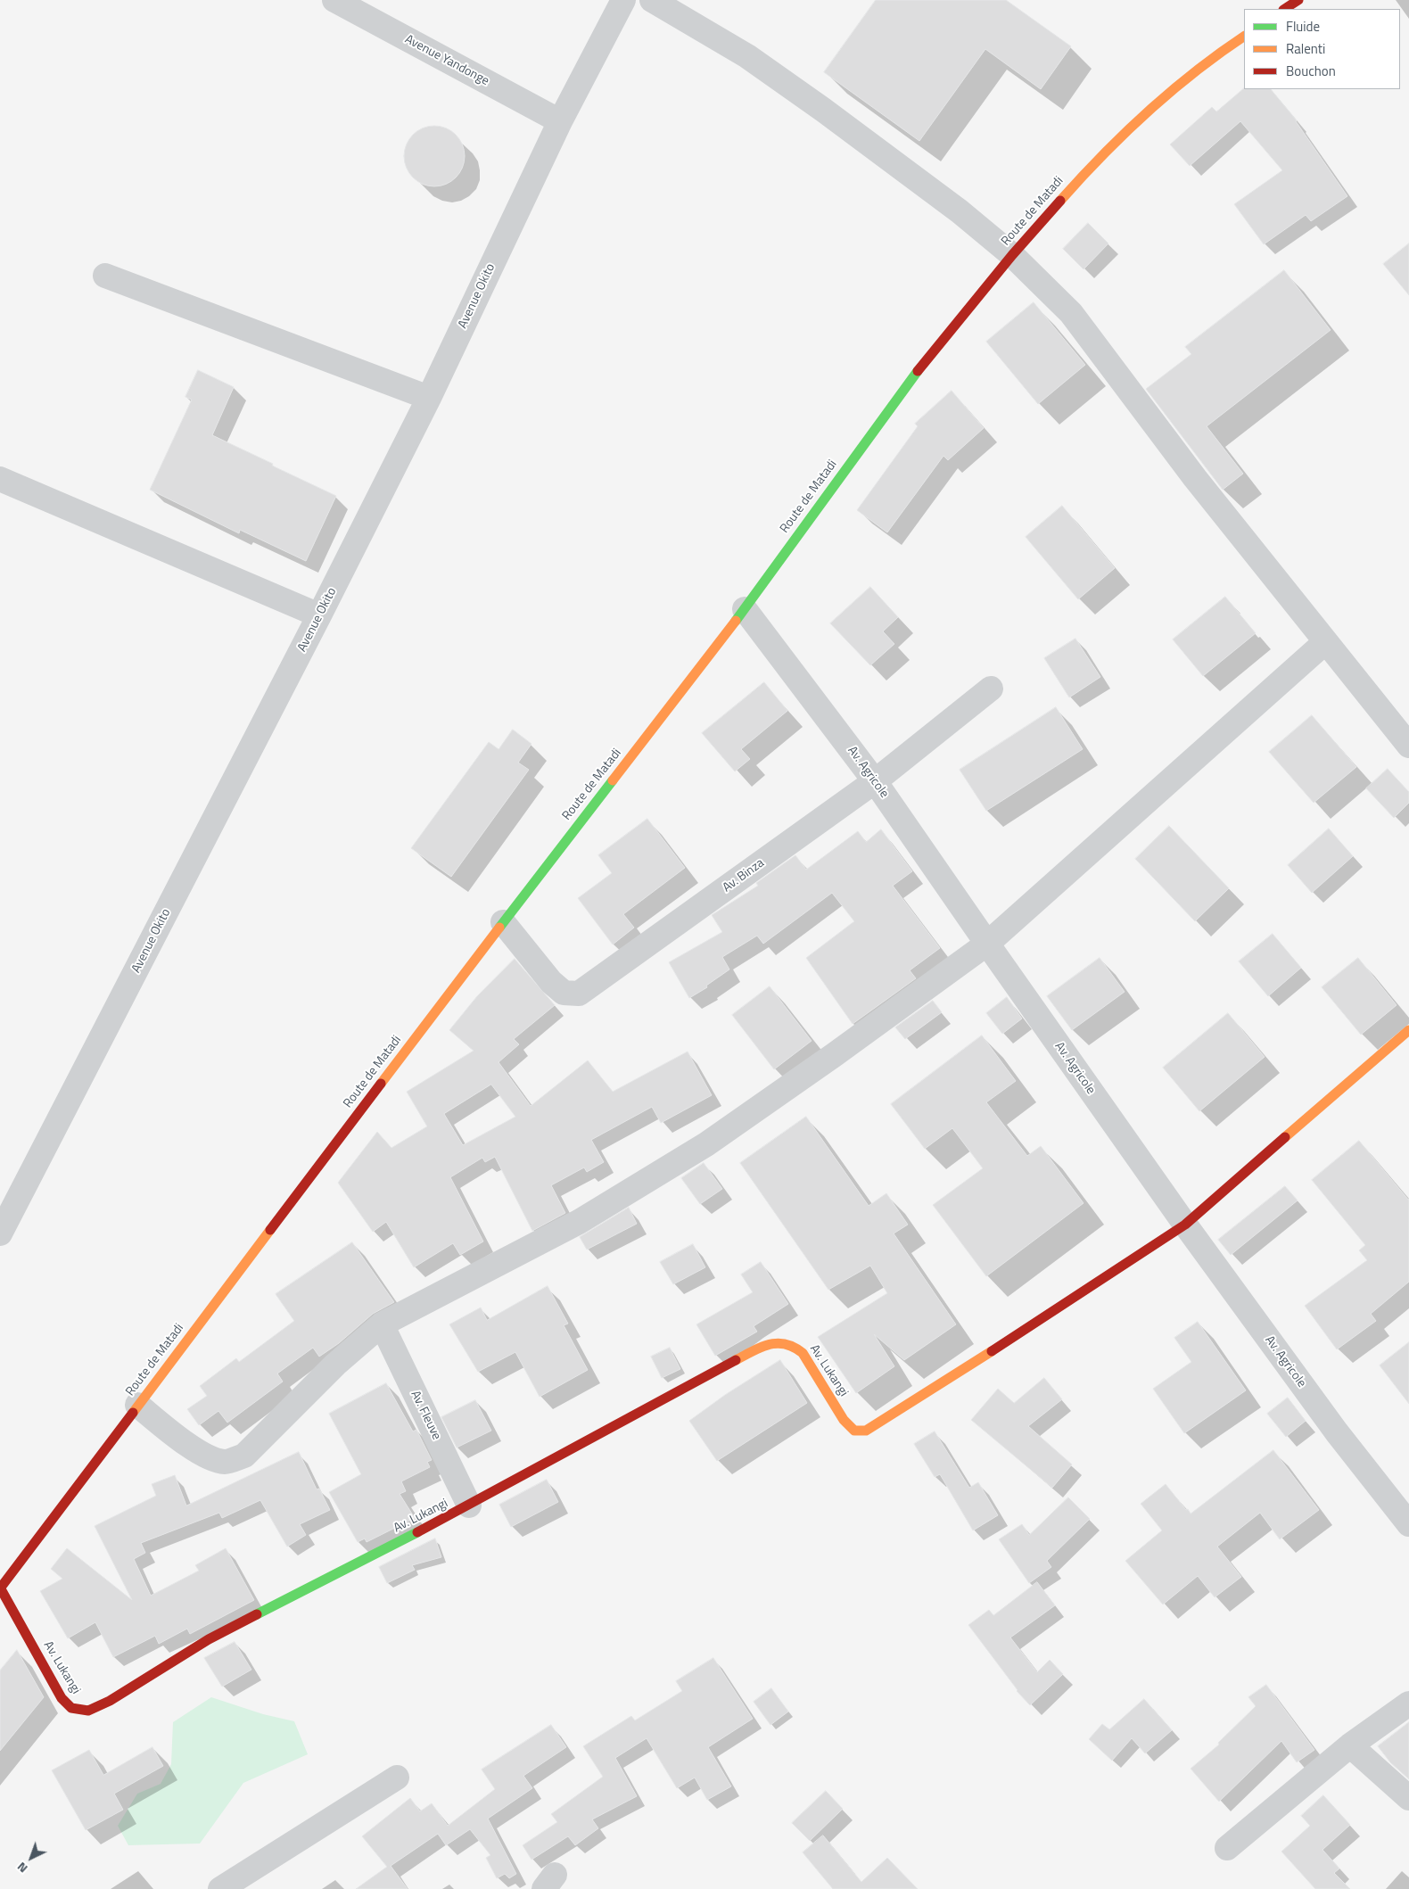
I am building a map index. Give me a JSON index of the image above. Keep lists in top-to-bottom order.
{
  "streets": {
    "main road": ["Route de Matadi", "Av. Lukangi"],
    "street": [
      "Avenue Yandonge",
      "Avenue Okito",
      "Av. Agricole",
      "Av. Binza",
      "Av. Fleuve"
    ]
  },
  "crossings": [
    ["Avenue Yandonge", "Avenue Okito"],
    ["Route de Matadi", "Av. Agricole"],
    ["Route de Matadi", "Av. Binza"],
    ["Route de Matadi", "Av. Lukangi"],
    ["Av. Agricole", "Av. Binza"],
    ["Av. Agricole", "Av. Lukangi"],
    ["Av. Lukangi", "Av. Fleuve"]
  ],
  "legend": ["Fluide", "Ralenti", "Bouchon"],
  "north": "bottom left"
}
